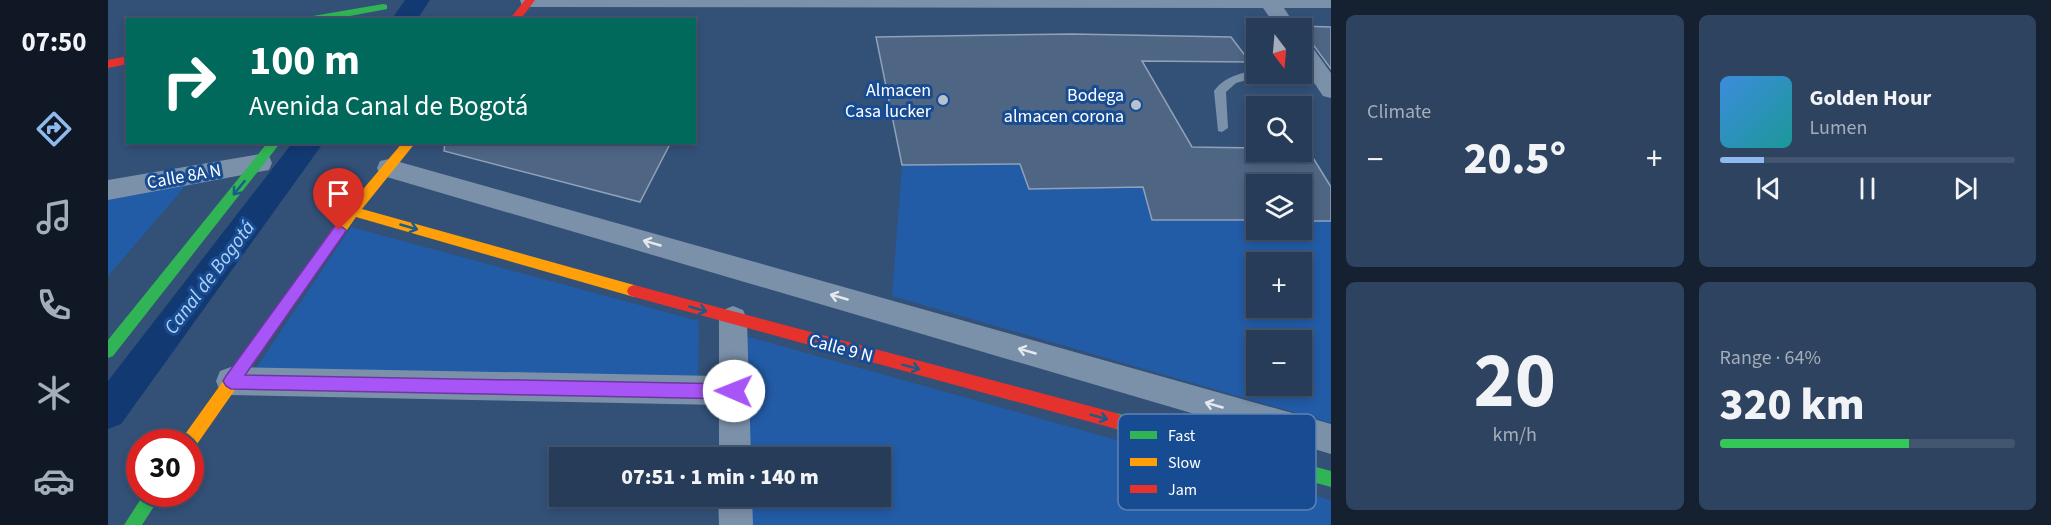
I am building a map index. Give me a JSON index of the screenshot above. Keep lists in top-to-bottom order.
{
  "streets": {
    "street": ["Calle 8A N", "Calle 9 N"]
  },
  "water": ["Canal de Bogotá"],
  "places": ["Almacen Casa lucker", "Bodega almacen corona"],
  "legend": ["Fast", "Slow", "Jam"],
  "north": "bottom",
  "page": {
    "tabs": "07:50",
    "tile": [
      "Climate",
      ["20", "km/h"],
      ["Range · 64%", "320 km"]
    ],
    "map_buttons": ["+", "−"],
    "turn": ["100 m", "Avenida Canal de Bogotá"],
    "song": ["Golden Hour", "Lumen"],
    "heat": ["−", "20.5°", "+"],
    "limit": "30",
    "trip": "07:51 · 1 min · 140 m"
  }
}
